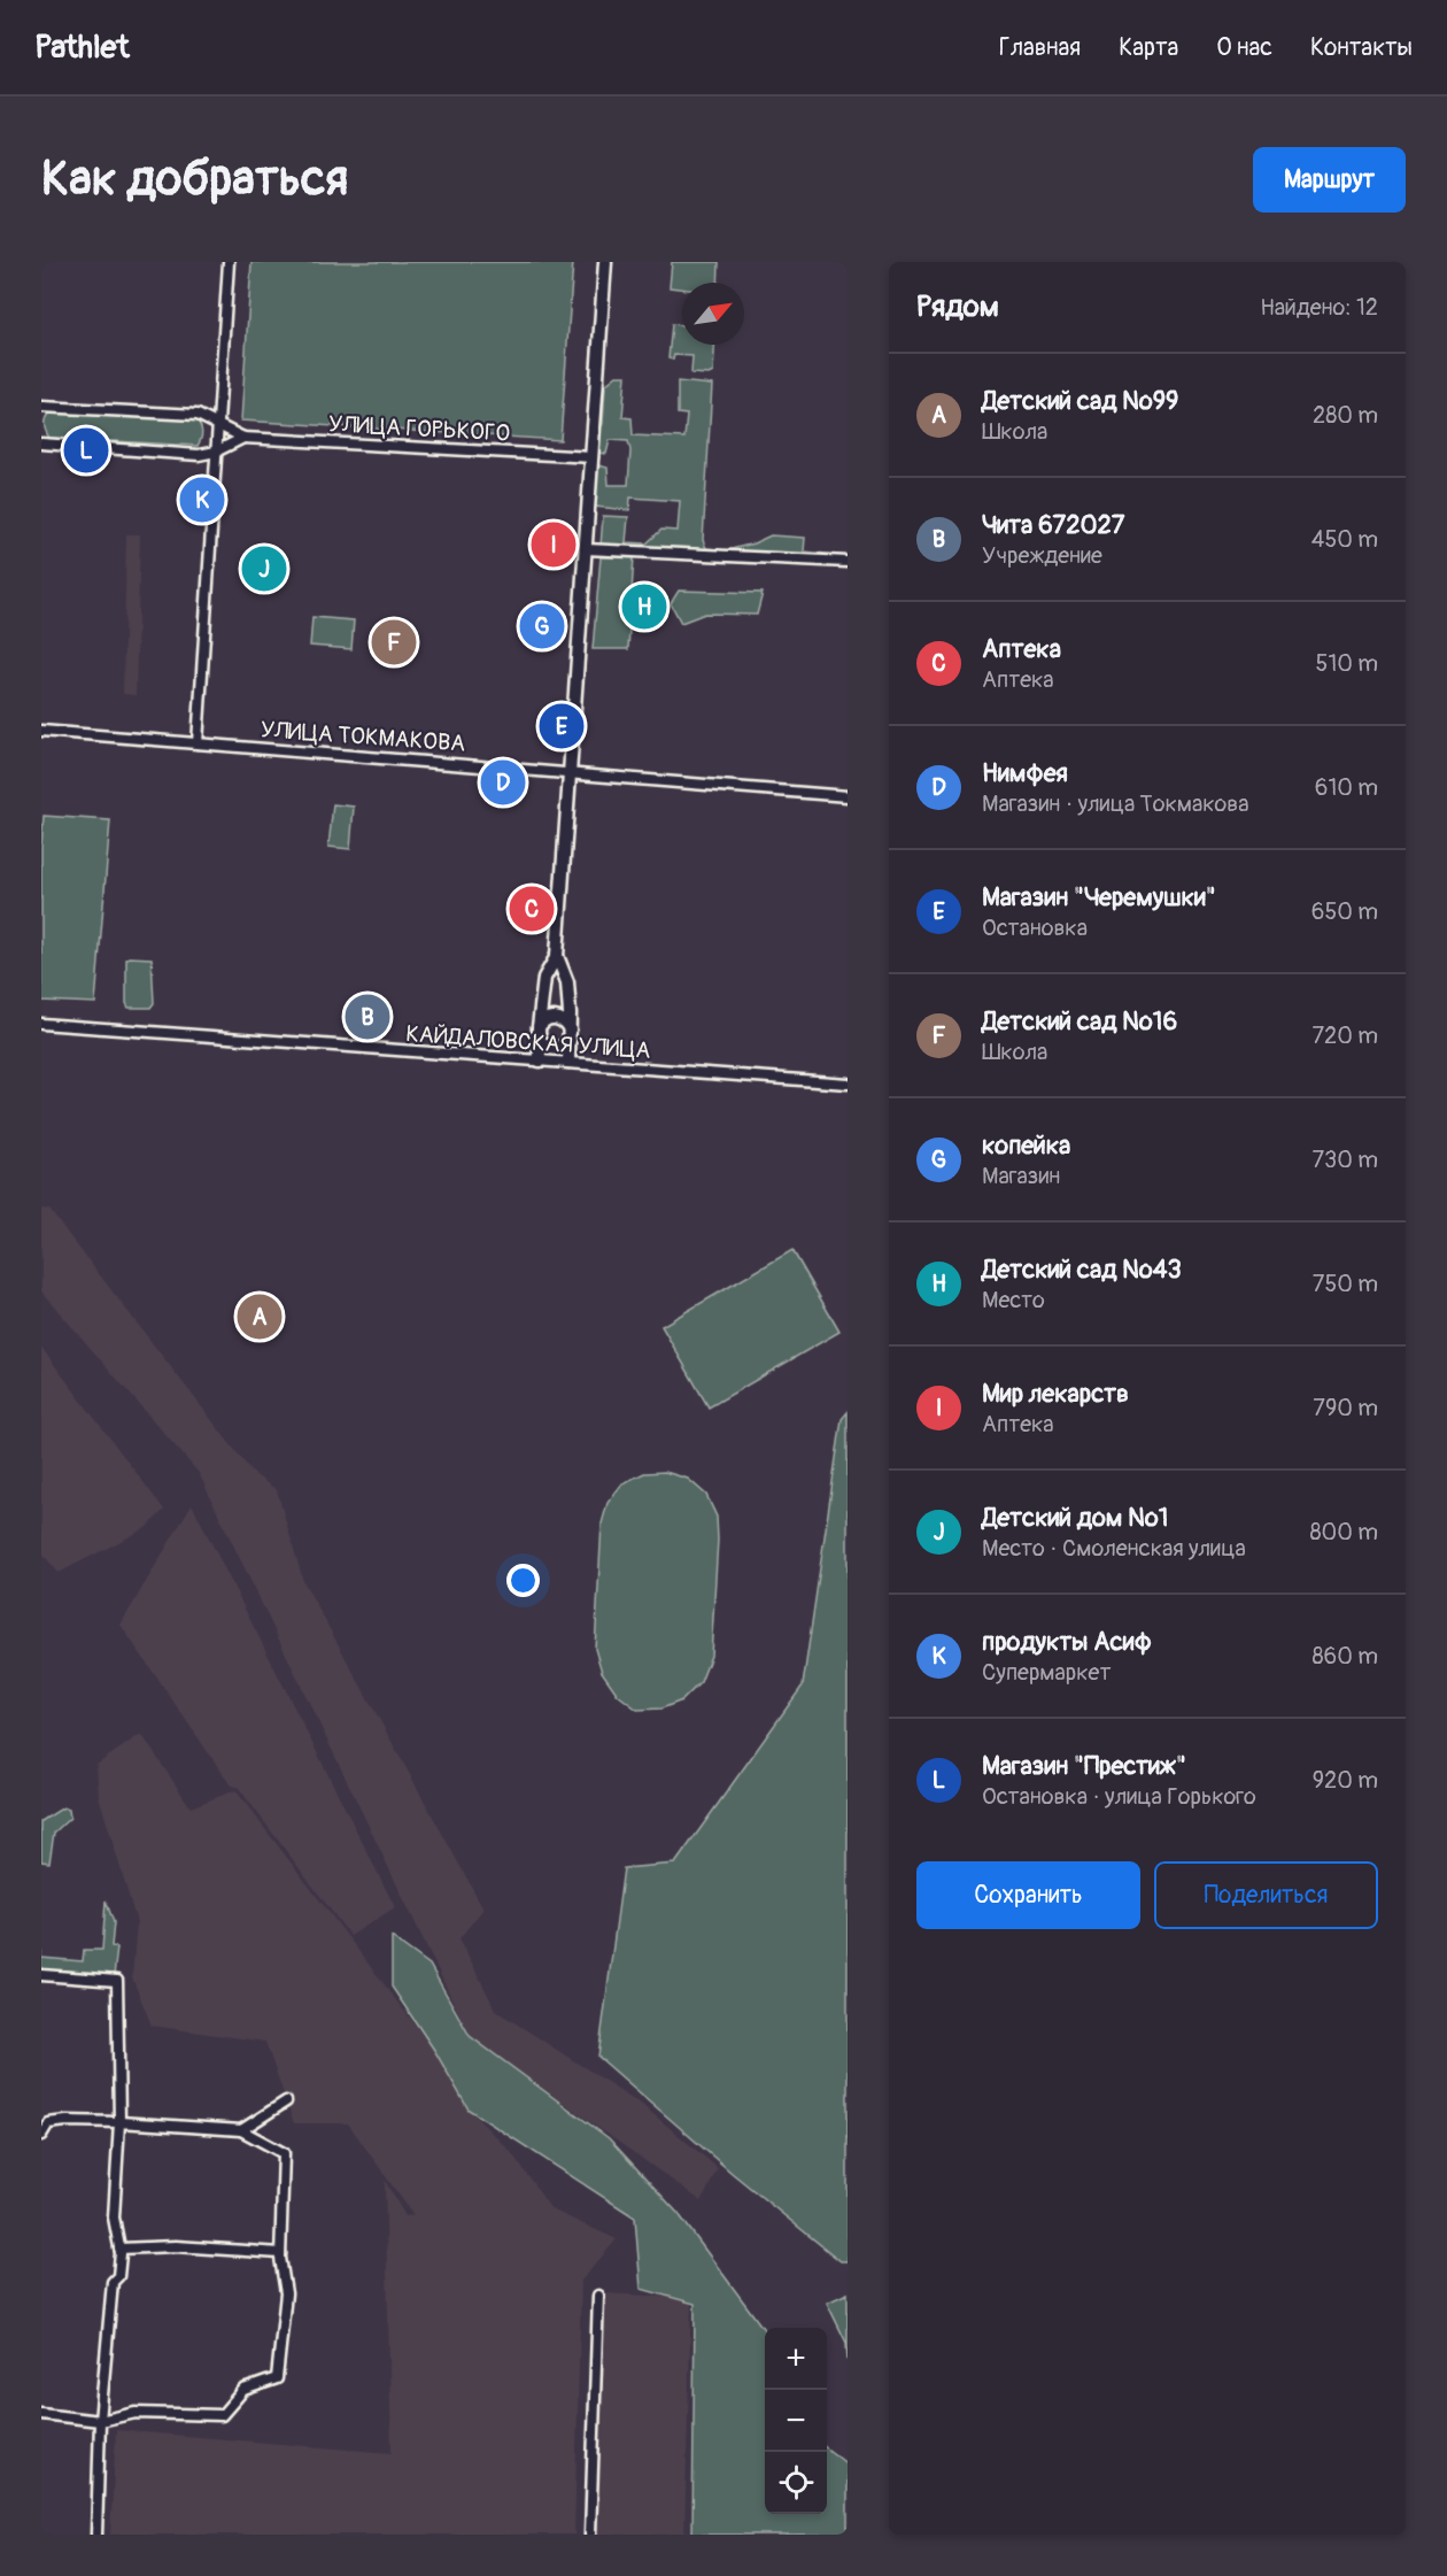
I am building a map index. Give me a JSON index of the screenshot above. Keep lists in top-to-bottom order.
{
  "streets": {
    "street": ["УЛИЦА ГОРЬКОГО", "УЛИЦА ТОКМАКОВА", "КАЙДАЛОВСКАЯ УЛИЦА"]
  },
  "north": "top right",
  "page": {
    "header": "Pathlet",
    "nav": [
      "Главная",
      "Карта",
      "О нас",
      "Контакты"
    ],
    "buttons": [
      "Маршрут",
      ["Сохранить", "Поделиться"]
    ],
    "title": "Как добраться",
    "heading": ["Рядом", "Найдено: 12"],
    "list": [
      {
        "mark": "A",
        "name": "Детский сад №99",
        "note": "Школа",
        "value": "280 m"
      },
      {
        "mark": "B",
        "name": "Чита 672027",
        "note": "Учреждение",
        "value": "450 m"
      },
      {
        "mark": "C",
        "name": "Аптека",
        "note": "Аптека",
        "value": "510 m"
      },
      {
        "mark": "D",
        "name": "Нимфея",
        "note": "Магазин · улица Токмакова",
        "value": "610 m"
      },
      {
        "mark": "E",
        "name": "Магазин \"Черемушки\"",
        "note": "Остановка",
        "value": "650 m"
      },
      {
        "mark": "F",
        "name": "Детский сад №16",
        "note": "Школа",
        "value": "720 m"
      },
      {
        "mark": "G",
        "name": "копейка",
        "note": "Магазин",
        "value": "730 m"
      },
      {
        "mark": "H",
        "name": "Детский сад №43",
        "note": "Место",
        "value": "750 m"
      },
      {
        "mark": "I",
        "name": "Мир лекарств",
        "note": "Аптека",
        "value": "790 m"
      },
      {
        "mark": "J",
        "name": "Детский дом №1",
        "note": "Место · Смоленская улица",
        "value": "800 m"
      },
      {
        "mark": "K",
        "name": "продукты Асиф",
        "note": "Супермаркет",
        "value": "860 m"
      },
      {
        "mark": "L",
        "name": "Магазин \"Престиж\"",
        "note": "Остановка · улица Горького",
        "value": "920 m"
      }
    ],
    "pins": [
      "L",
      "K",
      "I",
      "J",
      "H",
      "G",
      "F",
      "E",
      "D",
      "C",
      "B",
      "A"
    ],
    "map_buttons": ["+", "−"]
  }
}
